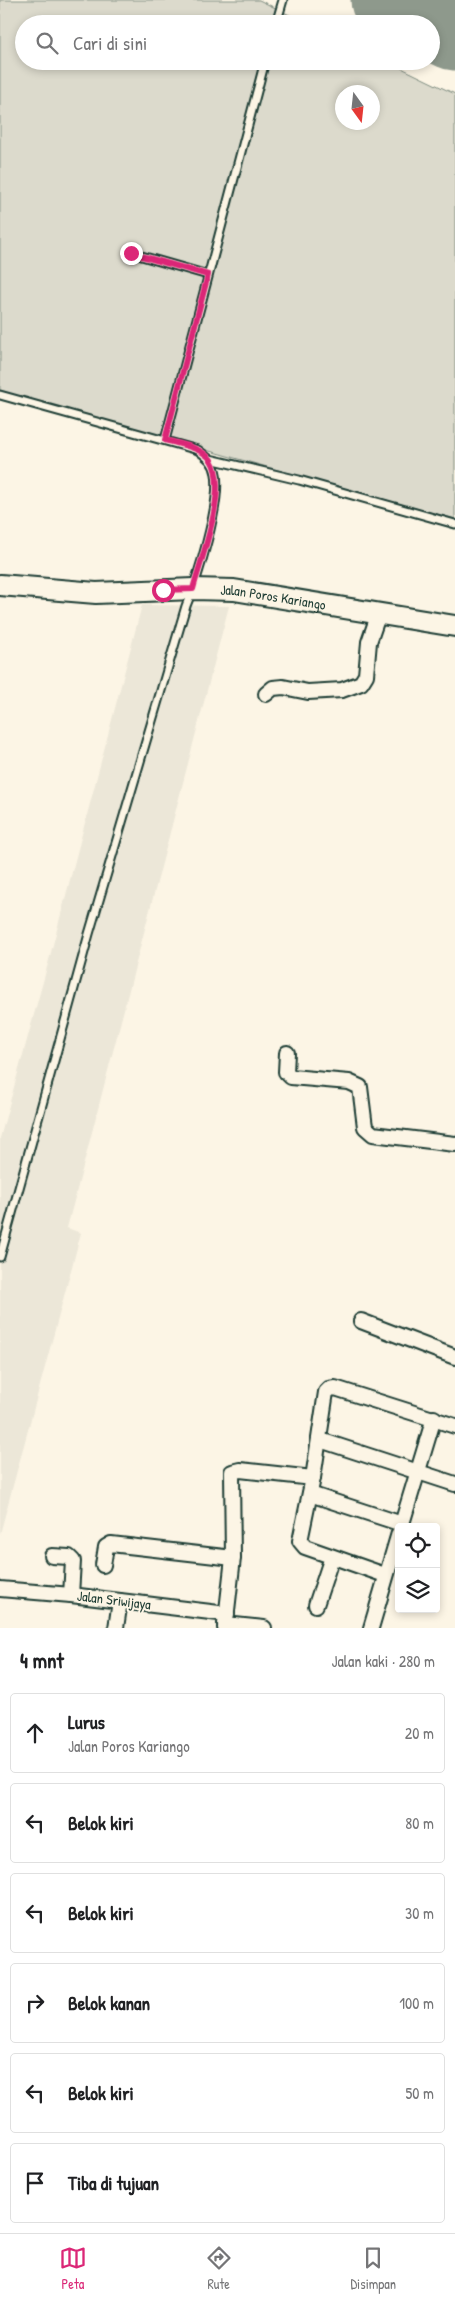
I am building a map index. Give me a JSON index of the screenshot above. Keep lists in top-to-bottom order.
{
  "streets": {
    "main road": ["Jalan Poros Kariango"],
    "street": ["Jalan Sriwijaya"]
  },
  "north": "bottom",
  "page": {
    "search": "Cari di sini",
    "heading": ["4 mnt", "Jalan kaki · 280 m"],
    "list": [
      ["Lurus", "Jalan Poros Kariango", "20 m"],
      ["Belok kiri", "80 m"],
      ["Belok kiri", "30 m"],
      ["Belok kanan", "100 m"],
      ["Belok kiri", "50 m"],
      "Tiba di tujuan"
    ],
    "nav": ["Peta", "Rute", "Disimpan"]
  }
}
